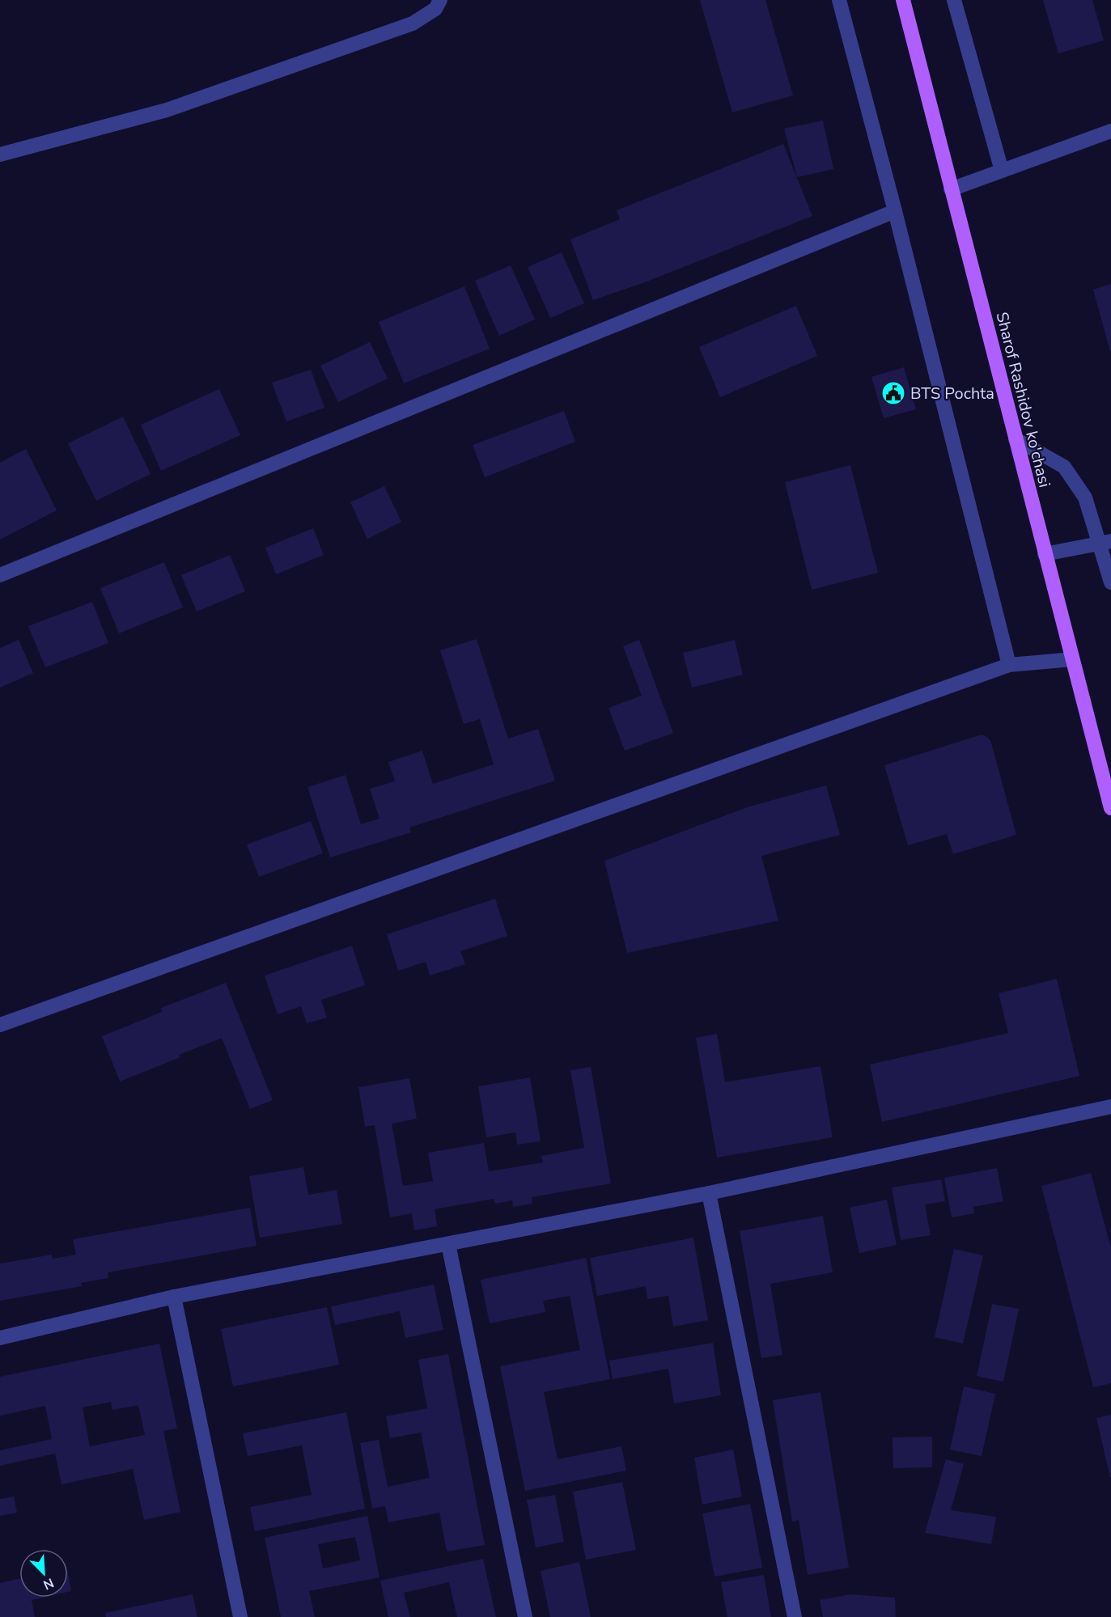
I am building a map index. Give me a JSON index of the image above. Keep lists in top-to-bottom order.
{
  "streets": {
    "main road": ["Sharof Rashidov ko'chasi"]
  },
  "places": {
    "public building": ["BTS Pochta"]
  },
  "north": "bottom right"
}
